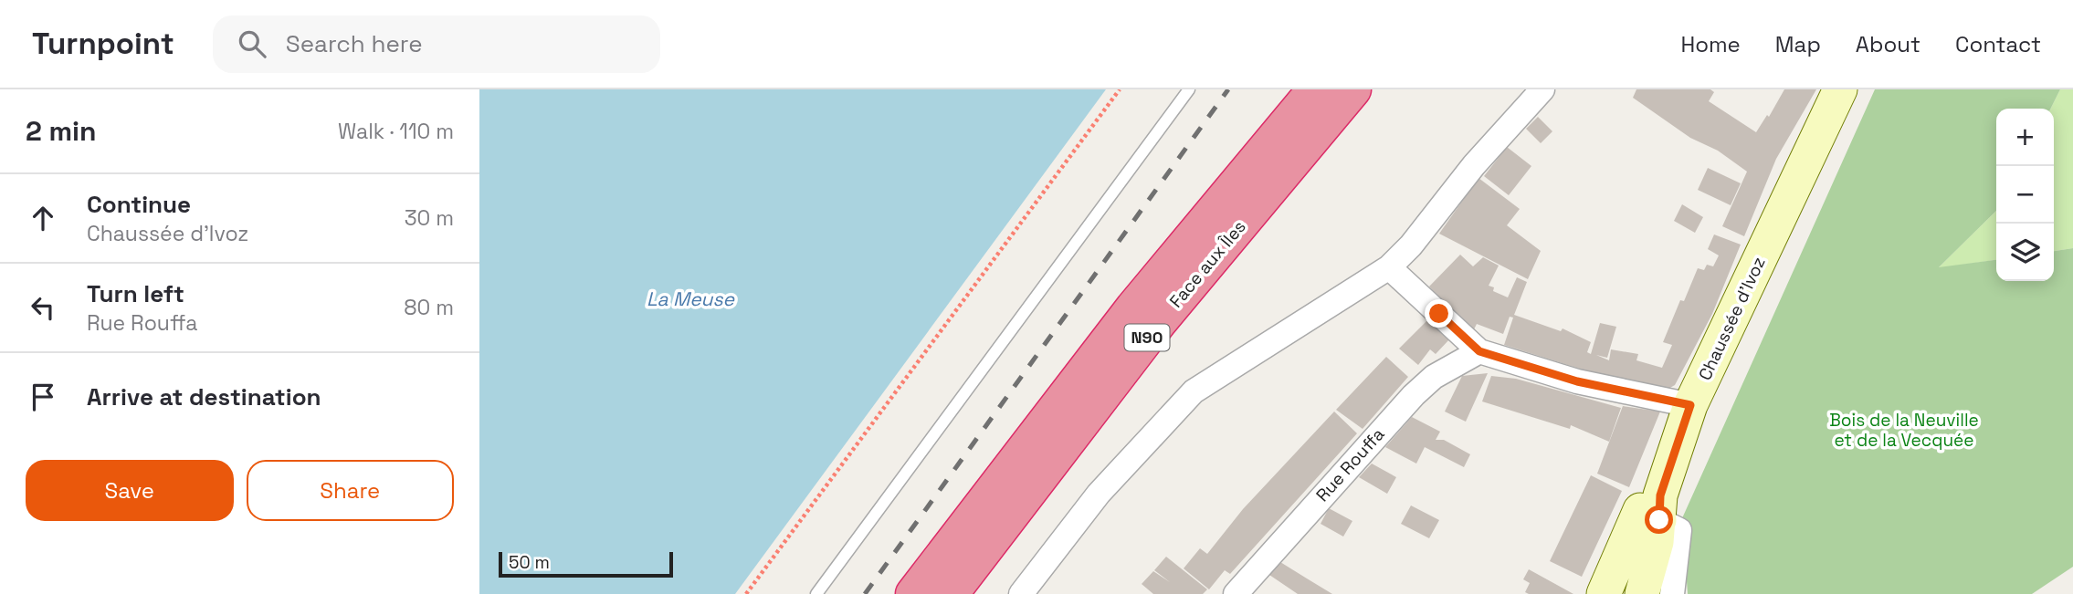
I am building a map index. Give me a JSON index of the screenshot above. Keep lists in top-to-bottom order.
{
  "streets": {
    "highway": ["Face aux Îles", "N90"],
    "main road": ["Chaussée d'Ivoz"],
    "street": ["Rue Rouffa"]
  },
  "water": ["La Meuse"],
  "parks": ["Bois de la Neuville et de la Vecquée"],
  "scale_bar": "50 m",
  "page": {
    "header": "Turnpoint",
    "search": "Search here",
    "nav": [
      "Home",
      "Map",
      "About",
      "Contact"
    ],
    "heading": ["2 min", "Walk · 110 m"],
    "map_buttons": ["+", "−"],
    "list": [
      ["Continue", "Chaussée d'Ivoz", "30 m"],
      ["Turn left", "Rue Rouffa", "80 m"],
      "Arrive at destination"
    ],
    "buttons": ["Save", "Share"],
    "scale": "50 m"
  }
}
